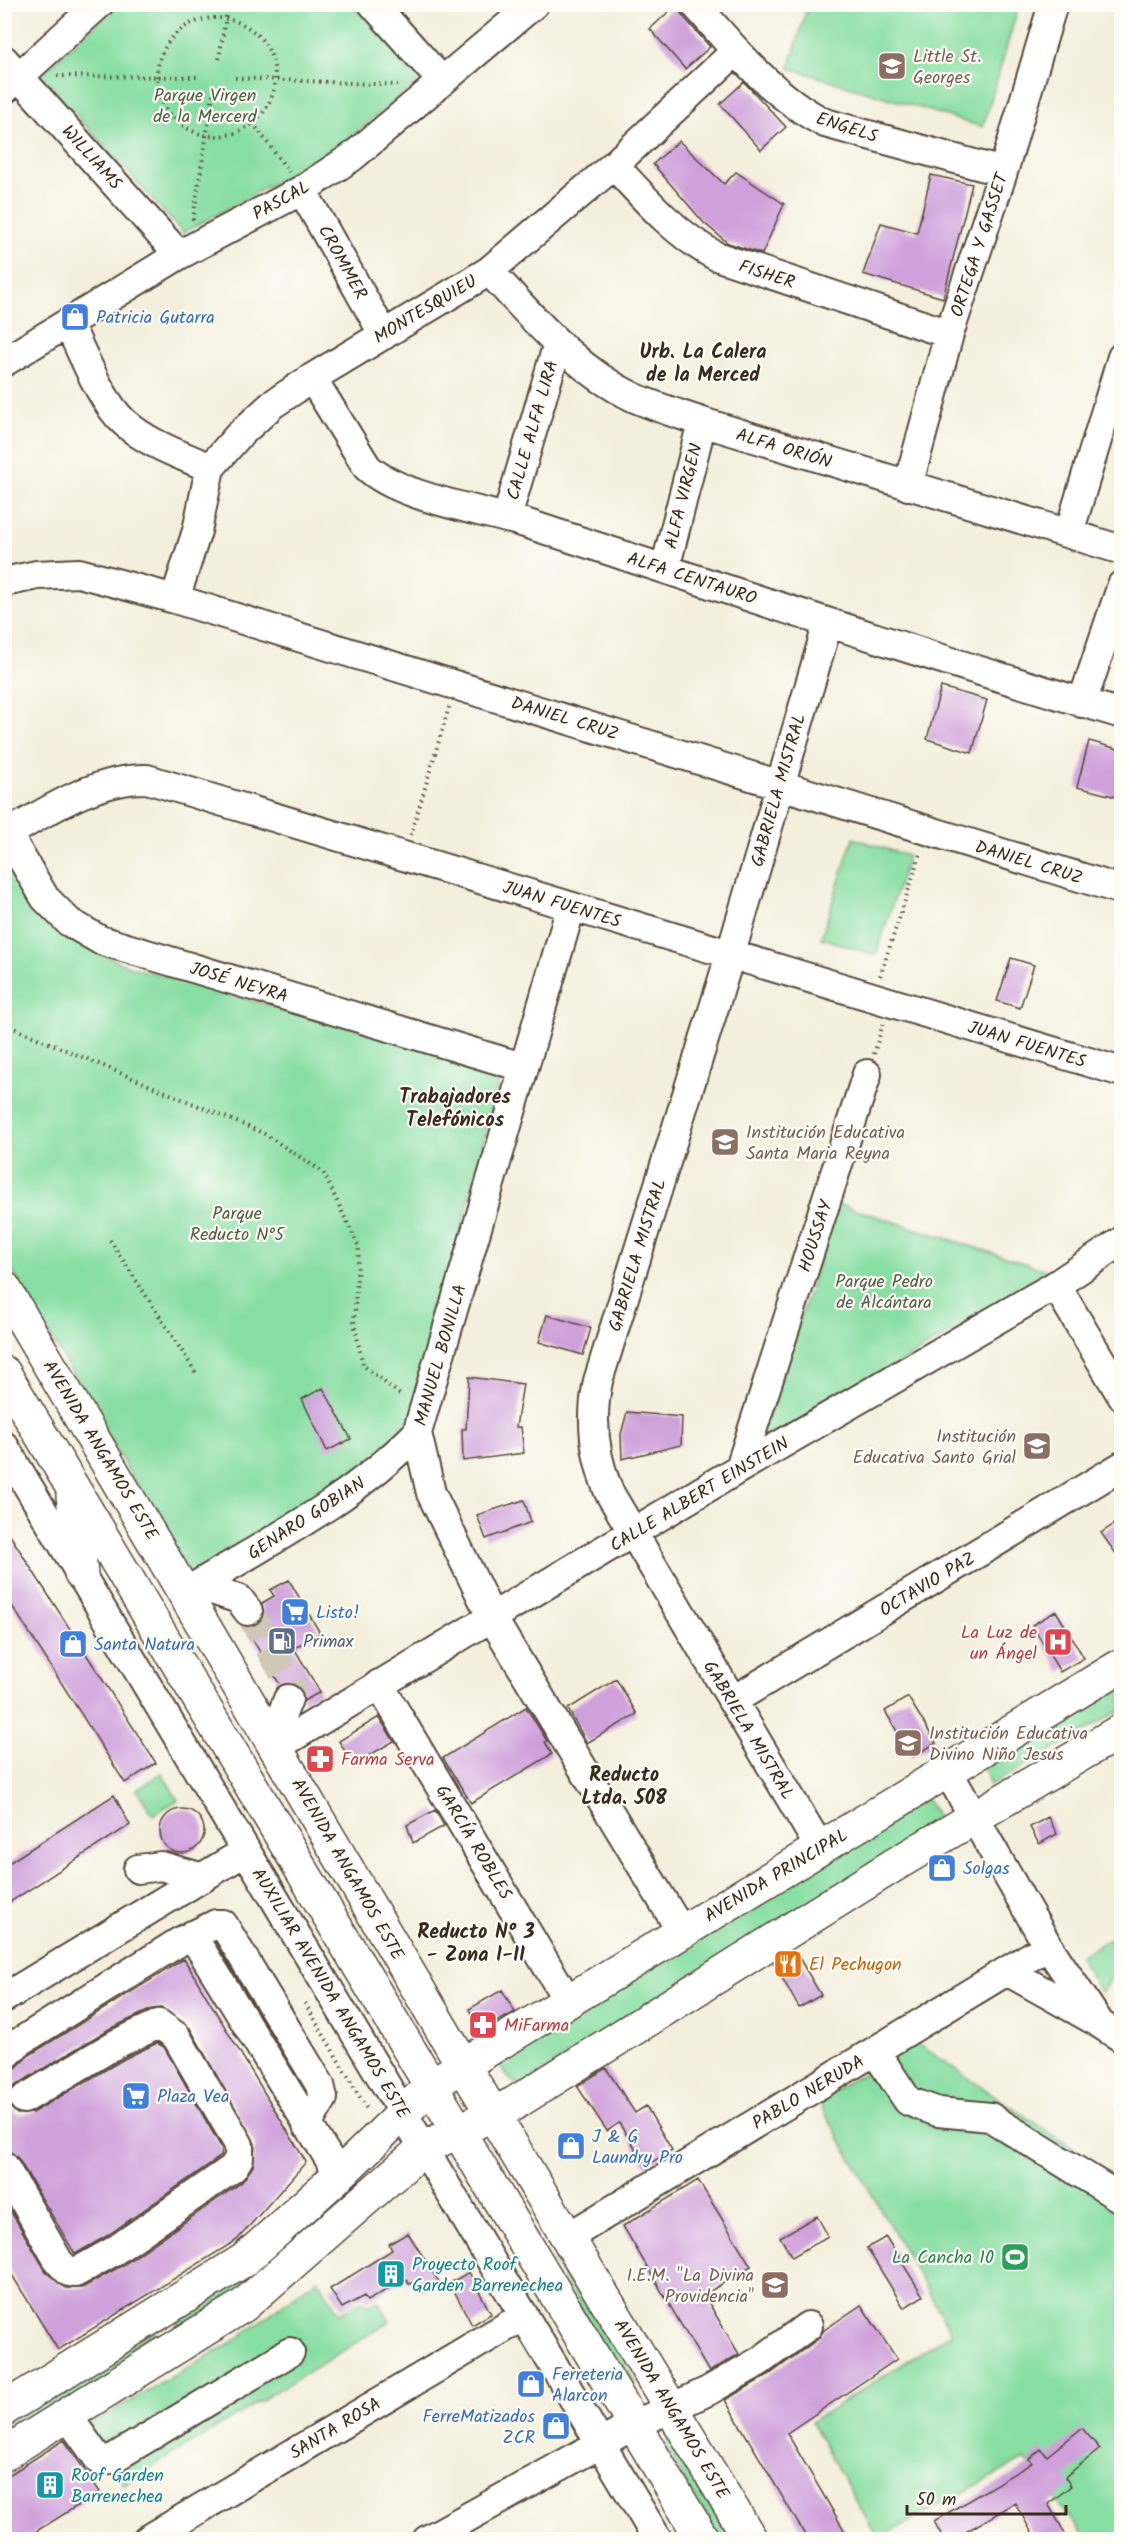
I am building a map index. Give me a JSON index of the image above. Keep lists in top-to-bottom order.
{
  "streets": {
    "main road": ["AVENIDA ANGAMOS ESTE", "AVENIDA PRINCIPAL"],
    "street": [
      "ENGELS",
      "WILLIAMS",
      "PASCAL",
      "ORTEGA Y GASSET",
      "CROMMER",
      "FISHER",
      "MONTESQUIEU",
      "CALLE ALFA LIRA",
      "ALFA ORIÓN",
      "ALFA VIRGEN",
      "ALFA CENTAURO",
      "DANIEL CRUZ",
      "GABRIELA MISTRAL",
      "JUAN FUENTES",
      "JOSÉ NEYRA",
      "HOUSSAY",
      "MANUEL BONILLA",
      "CALLE ALBERT EINSTEIN",
      "GENARO GOBIAN",
      "OCTAVIO PAZ",
      "GARCÍA ROBLES",
      "AUXILIAR AVENIDA ANGAMOS ESTE",
      "PABLO NERUDA",
      "SANTA ROSA"
    ]
  },
  "crossings": [
    ["ENGELS", "ORTEGA Y GASSET"],
    ["ENGELS", "MONTESQUIEU"],
    ["WILLIAMS", "PASCAL"],
    ["PASCAL", "CROMMER"],
    ["ORTEGA Y GASSET", "FISHER"],
    ["ORTEGA Y GASSET", "ALFA ORIÓN"],
    ["CROMMER", "MONTESQUIEU"],
    ["FISHER", "MONTESQUIEU"],
    ["MONTESQUIEU", "ALFA ORIÓN"],
    ["MONTESQUIEU", "ALFA CENTAURO"],
    ["MONTESQUIEU", "DANIEL CRUZ"],
    ["CALLE ALFA LIRA", "ALFA ORIÓN"],
    ["CALLE ALFA LIRA", "ALFA CENTAURO"],
    ["ALFA ORIÓN", "ALFA VIRGEN"],
    ["ALFA VIRGEN", "ALFA CENTAURO"],
    ["ALFA CENTAURO", "GABRIELA MISTRAL"],
    ["DANIEL CRUZ", "GABRIELA MISTRAL"],
    ["GABRIELA MISTRAL", "JUAN FUENTES"],
    ["GABRIELA MISTRAL", "CALLE ALBERT EINSTEIN"],
    ["GABRIELA MISTRAL", "OCTAVIO PAZ"],
    ["GABRIELA MISTRAL", "AVENIDA PRINCIPAL"],
    ["JUAN FUENTES", "JOSÉ NEYRA"],
    ["JUAN FUENTES", "MANUEL BONILLA"],
    ["JOSÉ NEYRA", "MANUEL BONILLA"],
    ["HOUSSAY", "CALLE ALBERT EINSTEIN"],
    ["MANUEL BONILLA", "CALLE ALBERT EINSTEIN"],
    ["MANUEL BONILLA", "GENARO GOBIAN"],
    ["MANUEL BONILLA", "AVENIDA PRINCIPAL"],
    ["AVENIDA ANGAMOS ESTE", "CALLE ALBERT EINSTEIN"],
    ["AVENIDA ANGAMOS ESTE", "GENARO GOBIAN"],
    ["AVENIDA ANGAMOS ESTE", "AVENIDA PRINCIPAL"],
    ["AVENIDA ANGAMOS ESTE", "PABLO NERUDA"],
    ["CALLE ALBERT EINSTEIN", "GARCÍA ROBLES"],
    ["GARCÍA ROBLES", "AVENIDA PRINCIPAL"],
    ["AVENIDA PRINCIPAL", "AUXILIAR AVENIDA ANGAMOS ESTE"],
    ["AUXILIAR AVENIDA ANGAMOS ESTE", "SANTA ROSA"]
  ],
  "districts": [
    "Urb. La Calera de la Merced",
    "Trabajadores Telefónicos",
    "Reducto Ltda. 508",
    "Reducto N° 3 - Zona I-II"
  ],
  "parks": ["Parque Virgen de la Mercerd", "Parque Reducto N°5", "Parque Pedro de Alcántara"],
  "places": {
    "school or university": [
      "Little St. Georges",
      "Institución Educativa Santa Maria Reyna",
      "Institución Educativa Santo Grial",
      "Institución Educativa Divino Niño Jesus",
      "I.E.M. \"La Divina Providencia\""
    ],
    "shop": [
      "Patricia Gutarra",
      "Santa Natura",
      "Solgas",
      "J & G Laundry Pro",
      "Ferreteria Alarcon",
      "FerreMatizados ZCR"
    ],
    "supermarket": ["Listo!", "Plaza Vea"],
    "fuel station": ["Primax"],
    "hospital": ["La Luz de un Ángel"],
    "pharmacy": ["Farma Serva", "MiFarma"],
    "restaurant": ["El Pechugon"],
    "sports": ["La Cancha 10"],
    "building": ["Proyecto Roof Garden Barrenechea", "Roof Garden Barrenechea"]
  },
  "scale_bar": "50 m"
}
